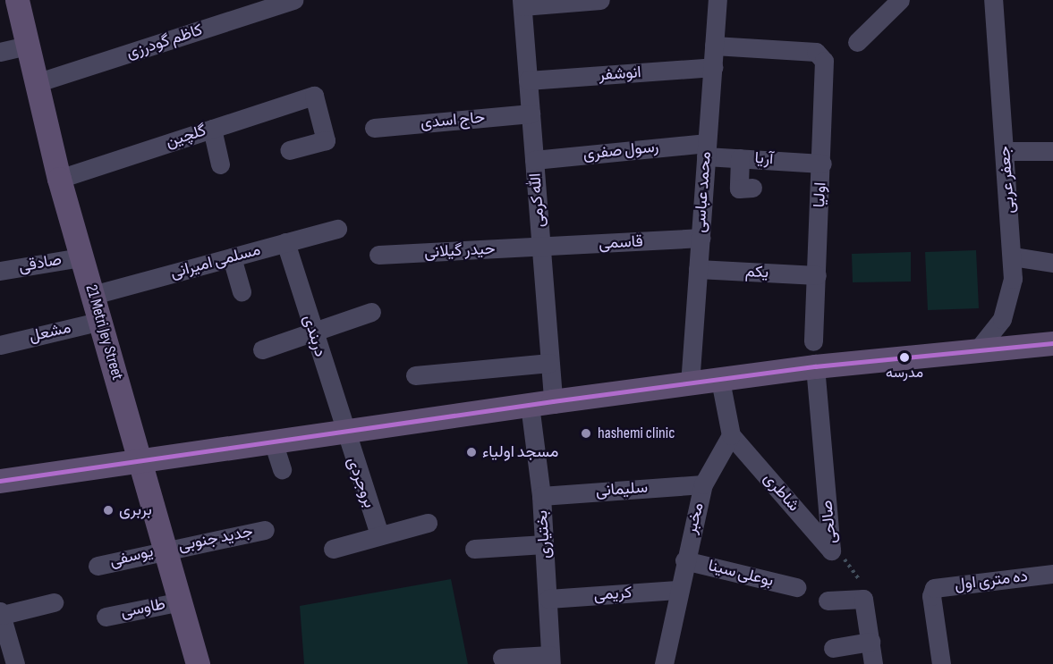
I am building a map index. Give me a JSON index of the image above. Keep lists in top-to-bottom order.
{
  "streets": {
    "main road": ["21 Metri Jey Street"],
    "street": [
      "کاظم گودرزی",
      "انوشفر",
      "حاج اسدی",
      "گلچین",
      "رسول صفری",
      "آریا",
      "جعفر عربی",
      "محمد عباسی",
      "اولیا",
      "الله کرمی",
      "قاسمی",
      "حیدر گیلانی",
      "مسلمی امیرانی",
      "صادقی",
      "یکم",
      "مشعل",
      "دربندی",
      "بروجردی",
      "سلیمانی",
      "شاطری",
      "مخبر",
      "صالحی",
      "بختیاری",
      "جدید جنوبی",
      "یوسفی",
      "بوعلی سینا",
      "ده متری اول",
      "کریمی",
      "طاوسی"
    ]
  },
  "crossings": [
    ["کاظم گودرزی", "21 Metri Jey Street"],
    ["انوشفر", "محمد عباسی"],
    ["انوشفر", "الله کرمی"],
    ["حاج اسدی", "الله کرمی"],
    ["گلچین", "21 Metri Jey Street"],
    ["رسول صفری", "آریا"],
    ["رسول صفری", "محمد عباسی"],
    ["رسول صفری", "الله کرمی"],
    ["آریا", "محمد عباسی"],
    ["آریا", "اولیا"],
    ["محمد عباسی", "اولیا"],
    ["محمد عباسی", "قاسمی"],
    ["محمد عباسی", "یکم"],
    ["اولیا", "یکم"],
    ["الله کرمی", "قاسمی"],
    ["الله کرمی", "حیدر گیلانی"],
    ["الله کرمی", "بختیاری"],
    ["قاسمی", "حیدر گیلانی"],
    ["مسلمی امیرانی", "21 Metri Jey Street"],
    ["مسلمی امیرانی", "دربندی"],
    ["صادقی", "21 Metri Jey Street"],
    ["مشعل", "21 Metri Jey Street"],
    ["21 Metri Jey Street", "جدید جنوبی"],
    ["21 Metri Jey Street", "یوسفی"],
    ["21 Metri Jey Street", "طاوسی"],
    ["دربندی", "بروجردی"],
    ["سلیمانی", "مخبر"],
    ["سلیمانی", "بختیاری"],
    ["شاطری", "مخبر"],
    ["شاطری", "صالحی"],
    ["مخبر", "بوعلی سینا"],
    ["مخبر", "کریمی"],
    ["بختیاری", "کریمی"],
    ["جدید جنوبی", "یوسفی"]
  ],
  "places": [
    "مدرسه",
    "hashemi clinic",
    "مسجد اولیاء",
    "بربری"
  ]
}
